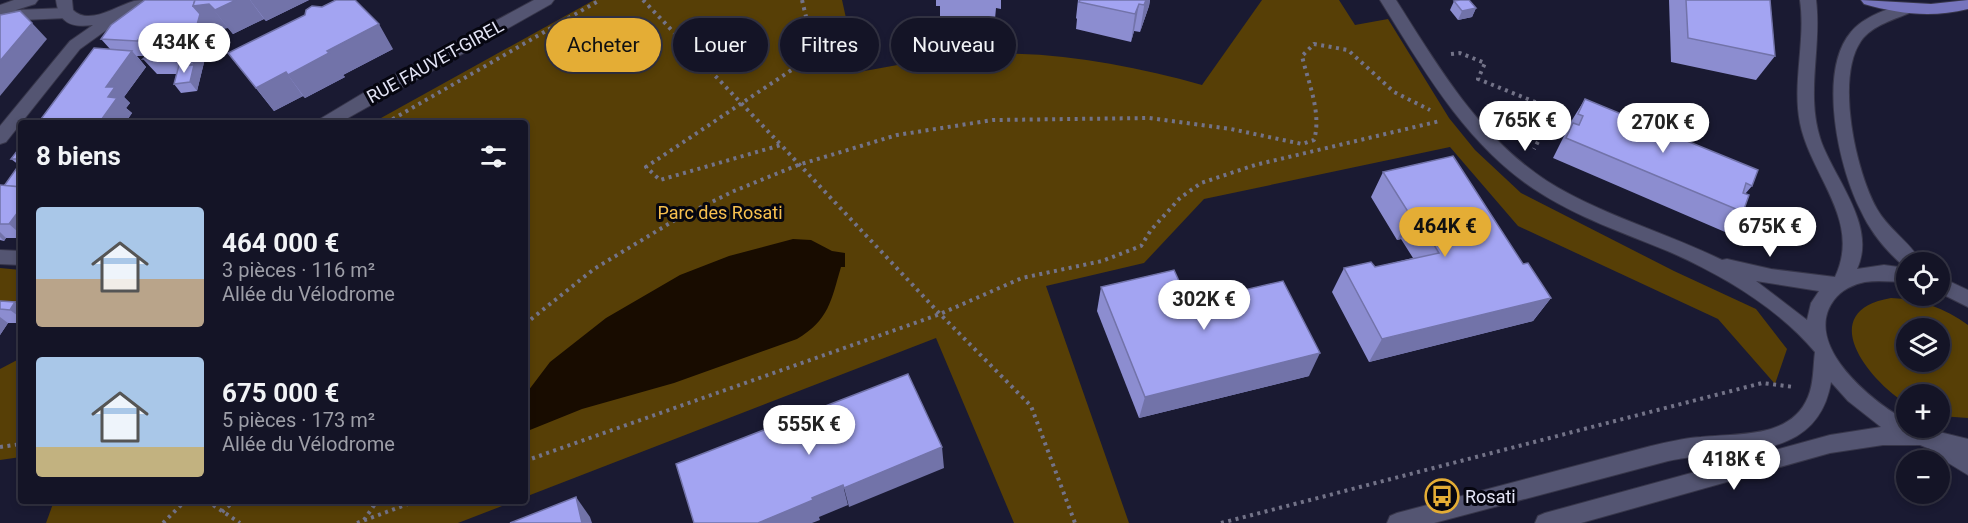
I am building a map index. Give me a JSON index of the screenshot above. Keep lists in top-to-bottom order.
{
  "streets": {
    "street": ["RUE FAUVET-GIREL"]
  },
  "parks": ["Parc des Rosati"],
  "places": {
    "bus stop": ["Rosati"]
  },
  "page": {
    "chip": [
      "Acheter",
      "Louer",
      "Filtres",
      "Nouveau"
    ],
    "price": [
      "434K €",
      "765K €",
      "270K €",
      "464K €",
      "675K €",
      "302K €",
      "555K €",
      "418K €"
    ],
    "heading": "8 biens",
    "list": [
      {
        "name": "464 000 €",
        "note": "3 pièces · 116 m² · Allée du Vélodrome"
      },
      {
        "name": "675 000 €",
        "note": "5 pièces · 173 m² · Allée du Vélodrome"
      }
    ],
    "map_buttons": ["+", "−"]
  }
}
